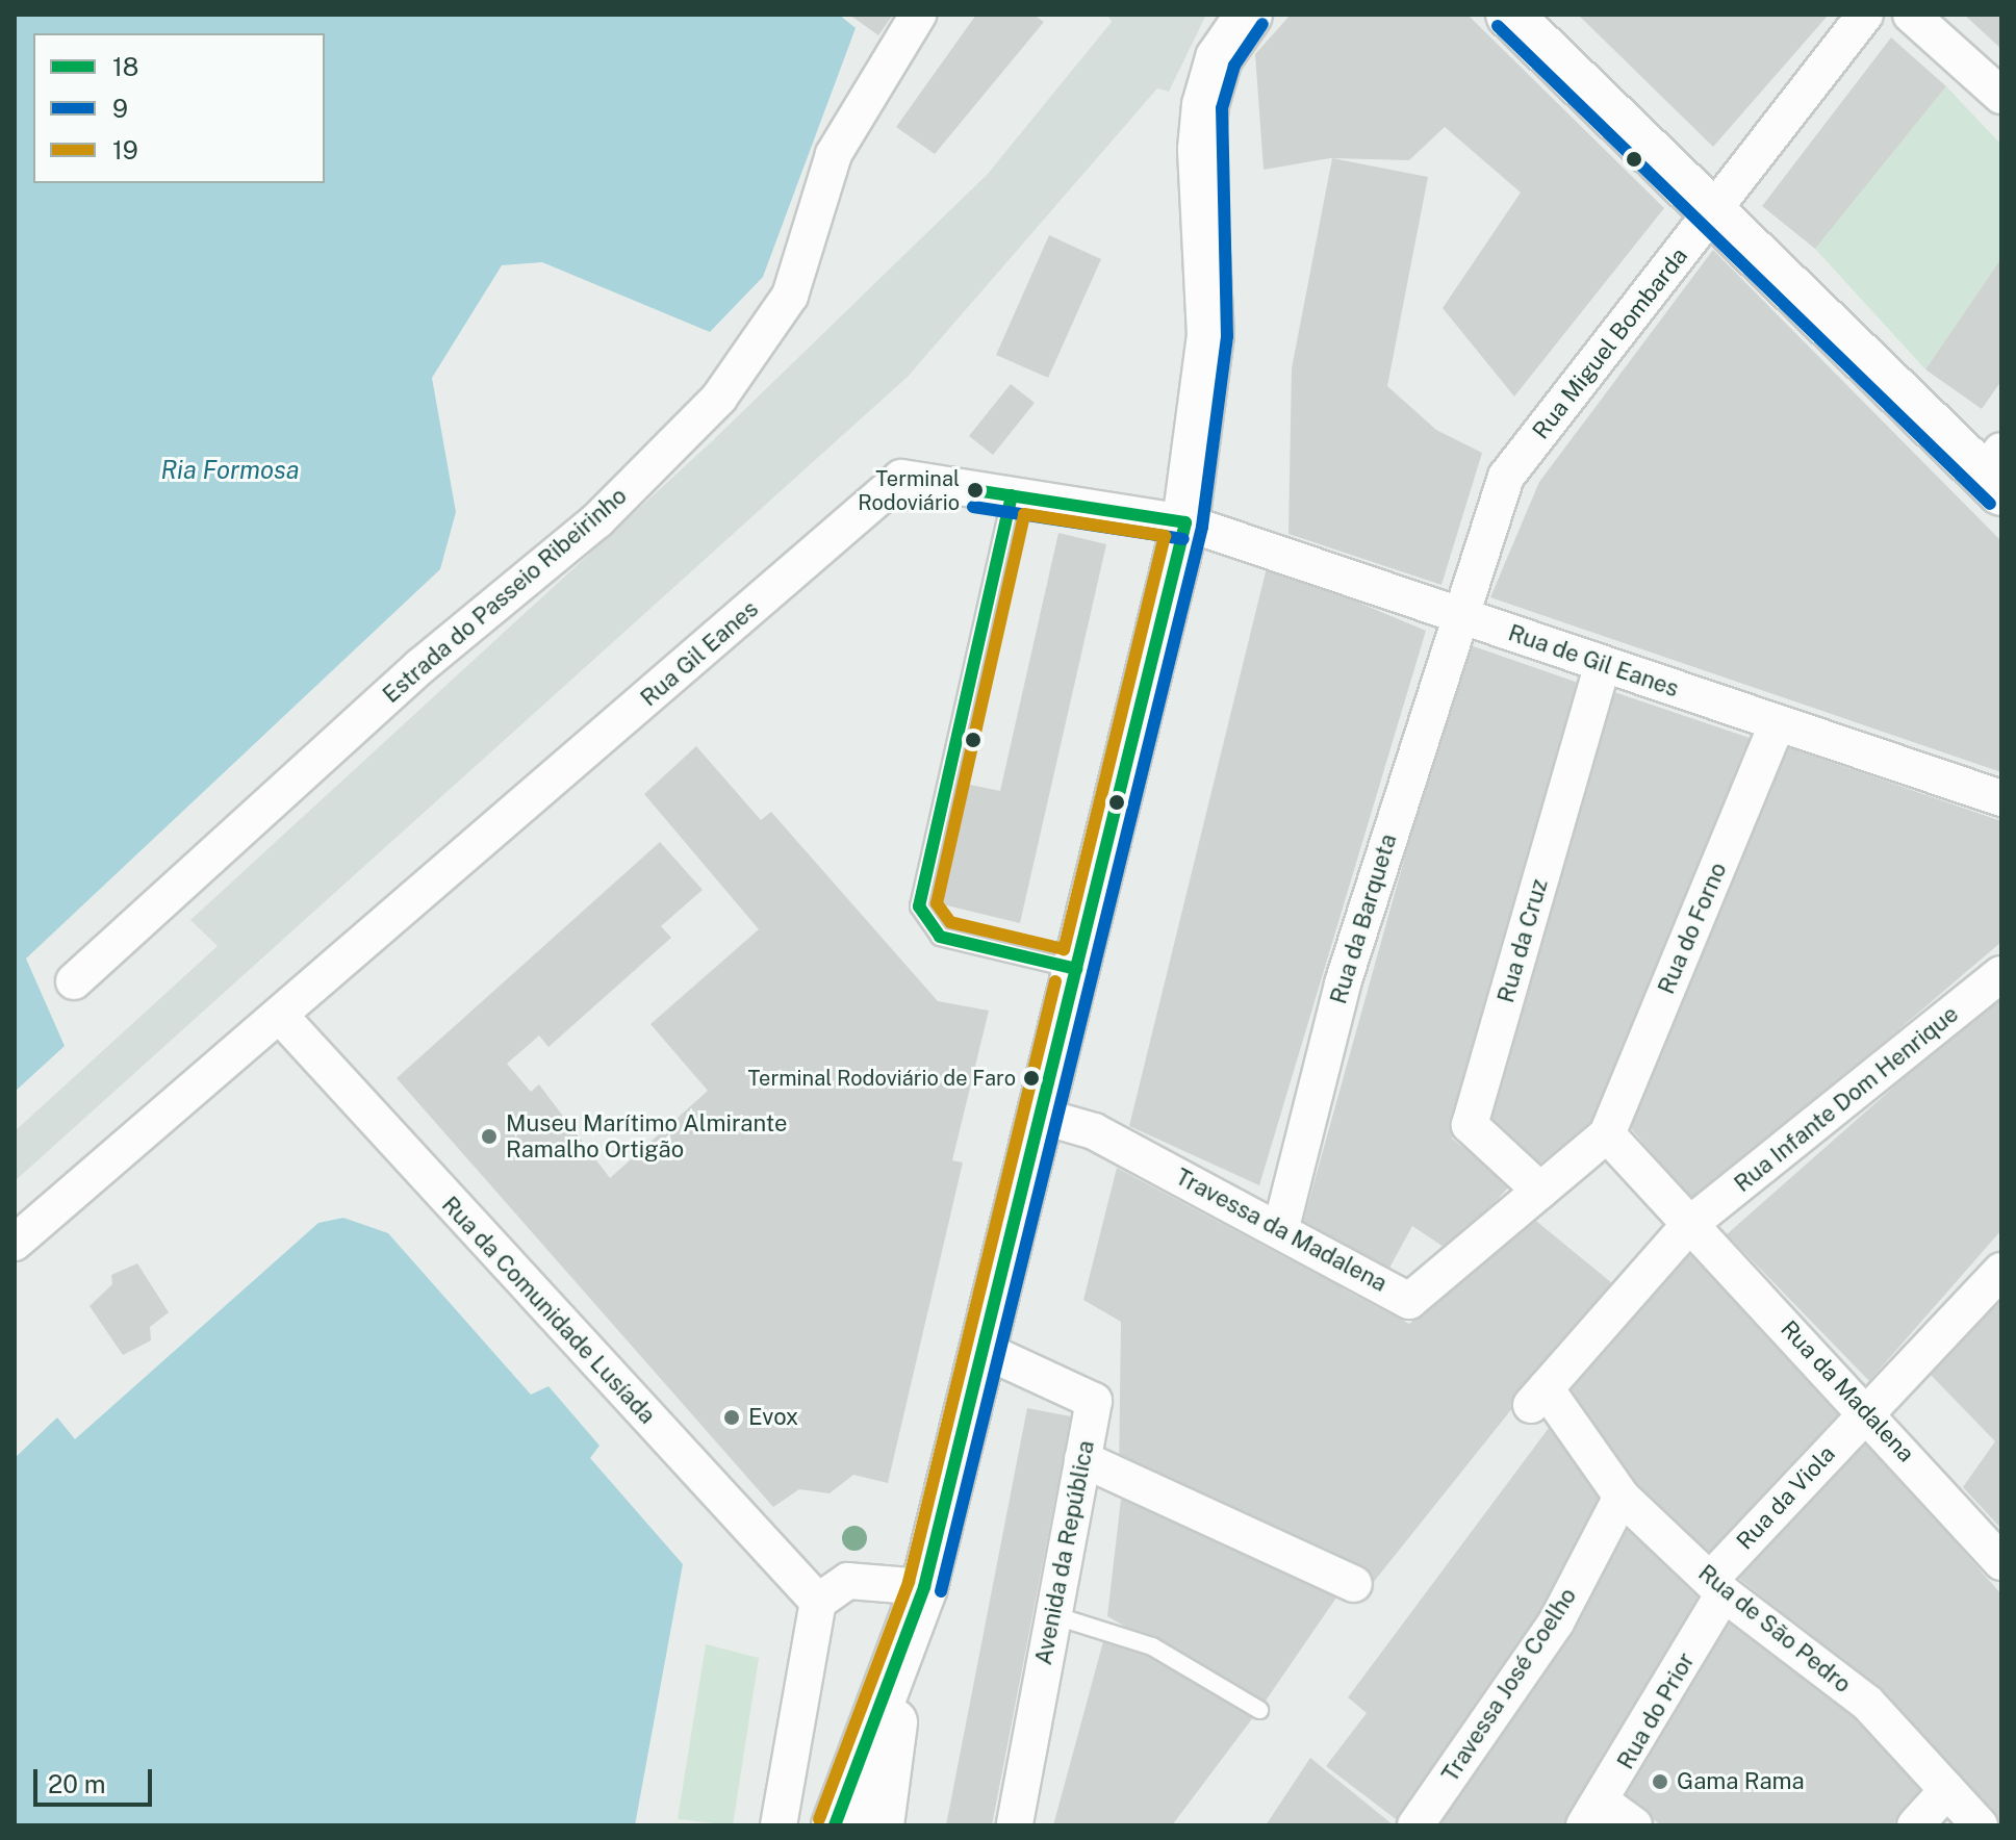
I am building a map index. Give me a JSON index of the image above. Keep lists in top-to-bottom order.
{
  "streets": {
    "street": [
      "Rua Miguel Bombarda",
      "Estrada do Passeio Ribeirinho",
      "Rua Gil Eanes",
      "Rua de Gil Eanes",
      "Rua da Barqueta",
      "Rua do Forno",
      "Rua da Cruz",
      "Rua Infante Dom Henrique",
      "Travessa da Madalena",
      "Rua da Comunidade Lusíada",
      "Rua da Madalena",
      "Rua da Viola",
      "Avenida da República",
      "Rua de São Pedro",
      "Travessa José Coelho",
      "Rua do Prior"
    ]
  },
  "crossings": [
    ["Rua Miguel Bombarda", "Rua de Gil Eanes"],
    ["Rua Miguel Bombarda", "Rua da Barqueta"],
    ["Rua Gil Eanes", "Rua de Gil Eanes"],
    ["Rua Gil Eanes", "Rua da Comunidade Lusíada"],
    ["Rua de Gil Eanes", "Rua da Barqueta"],
    ["Rua de Gil Eanes", "Rua do Forno"],
    ["Rua de Gil Eanes", "Rua da Cruz"],
    ["Rua da Barqueta", "Travessa da Madalena"],
    ["Rua do Forno", "Rua da Madalena"],
    ["Rua da Cruz", "Travessa da Madalena"],
    ["Rua Infante Dom Henrique", "Rua da Madalena"],
    ["Rua Infante Dom Henrique", "Rua de São Pedro"],
    ["Rua da Madalena", "Rua da Viola"],
    ["Rua da Viola", "Rua de São Pedro"],
    ["Rua da Viola", "Rua do Prior"],
    ["Rua de São Pedro", "Travessa José Coelho"],
    ["Rua de São Pedro", "Rua do Prior"]
  ],
  "water": ["Ria Formosa"],
  "places": [
    "Terminal Rodoviário",
    "Terminal Rodoviário de Faro",
    "Museu Marítimo Almirante Ramalho Ortigão",
    "Evox",
    "Gama Rama"
  ],
  "lines": ["transit line 9", "transit line 18", "transit line 19"],
  "legend": ["18", "9", "19"],
  "scale_bar": "20 m"
}
